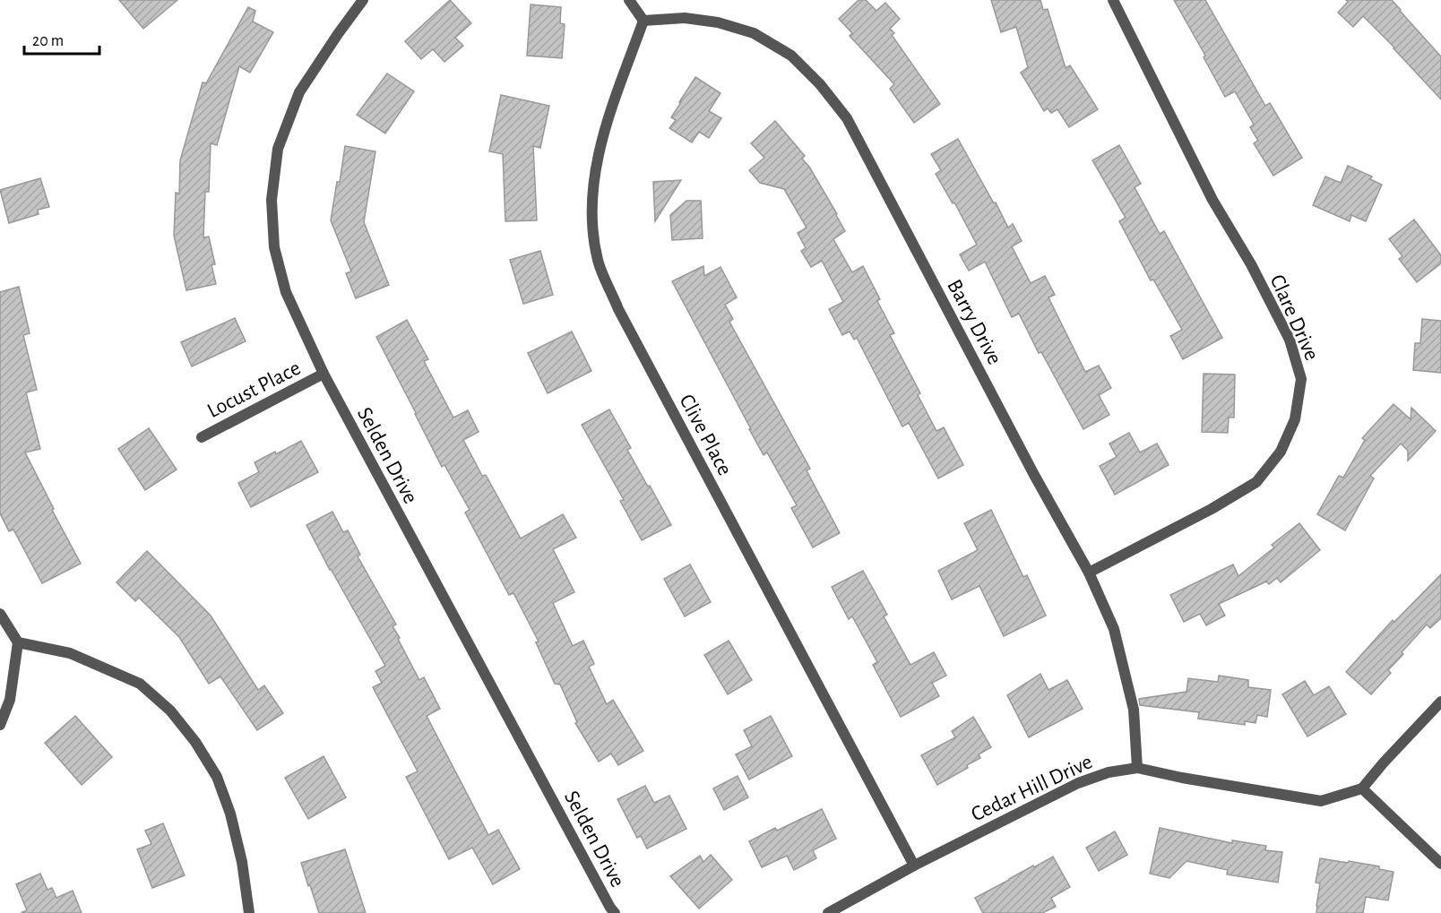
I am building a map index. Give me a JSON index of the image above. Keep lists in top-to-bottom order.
{
  "streets": {
    "street": [
      "Clare Drive",
      "Barry Drive",
      "Locust Place",
      "Clive Place",
      "Selden Drive",
      "Cedar Hill Drive"
    ]
  },
  "crossings": [
    ["Clare Drive", "Barry Drive"],
    ["Barry Drive", "Clive Place"],
    ["Barry Drive", "Cedar Hill Drive"],
    ["Locust Place", "Selden Drive"],
    ["Clive Place", "Cedar Hill Drive"]
  ],
  "scale_bar": "20 m"
}
